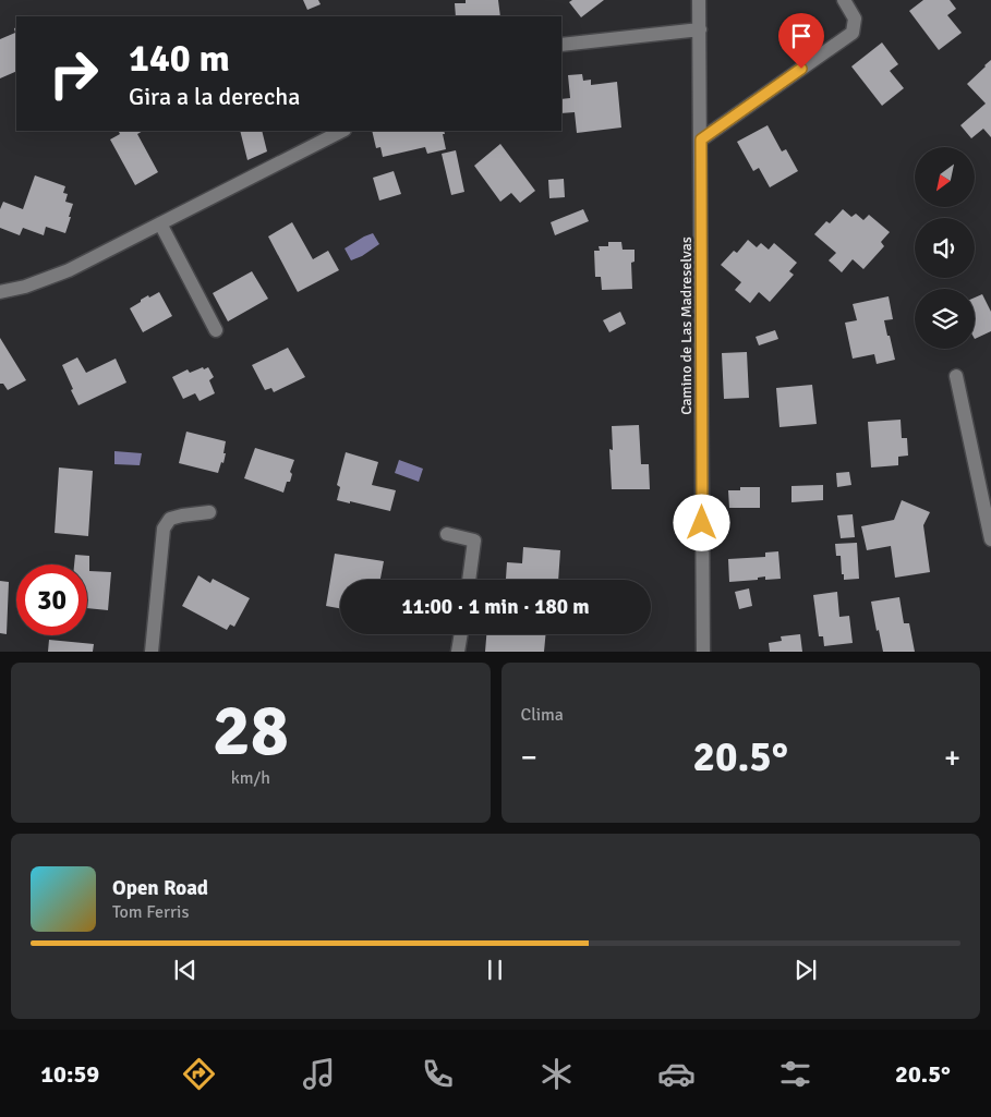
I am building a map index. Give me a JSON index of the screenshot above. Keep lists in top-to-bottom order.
{
  "streets": {
    "street": ["Camino de Las Madreselvas"]
  },
  "north": "bottom left",
  "page": {
    "turn": ["140 m", "Gira a la derecha"],
    "limit": "30",
    "trip": "11:00 · 1 min · 180 m",
    "tile": [
      ["28", "km/h"],
      "Clima"
    ],
    "heat": ["−", "20.5°", "+"],
    "song": ["Open Road", "Tom Ferris"],
    "tabs": ["10:59", "20.5°"]
  }
}
